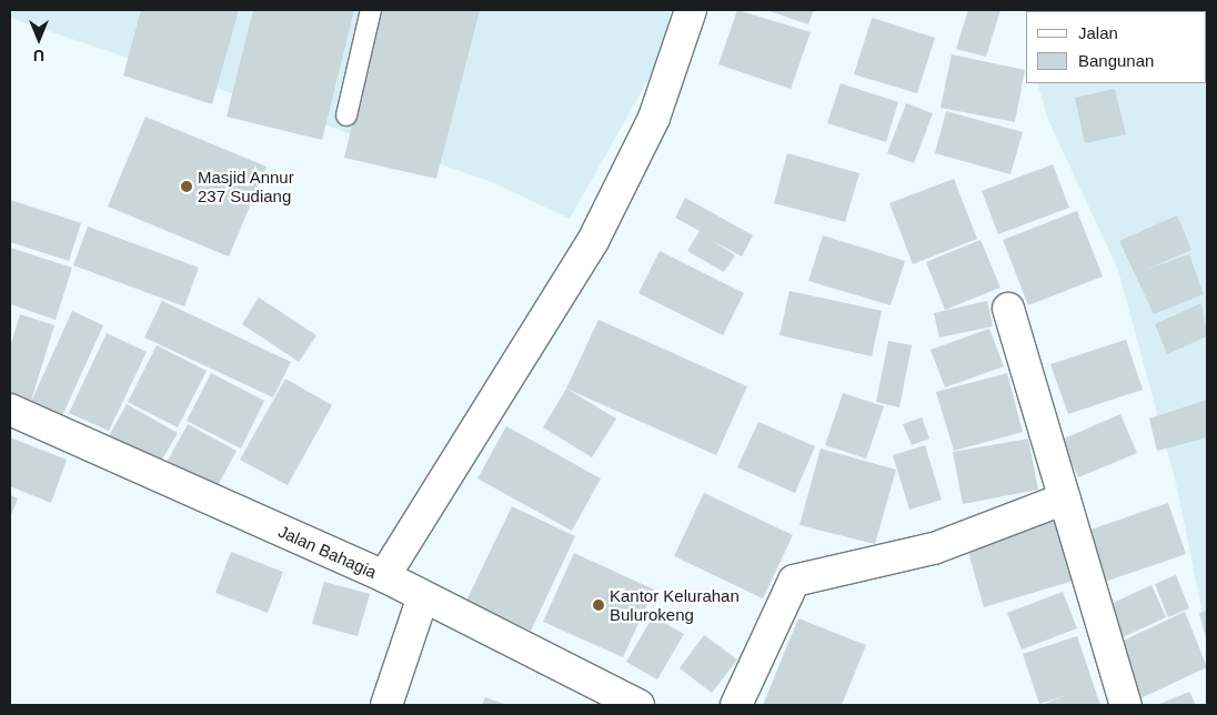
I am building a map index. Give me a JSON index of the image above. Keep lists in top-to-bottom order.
{
  "streets": {
    "street": ["Jalan Bahagia"]
  },
  "places": ["Masjid Annur 237 Sudiang", "Kantor Kelurahan Bulurokeng"],
  "legend": ["Jalan", "Bangunan"],
  "north": "bottom"
}
